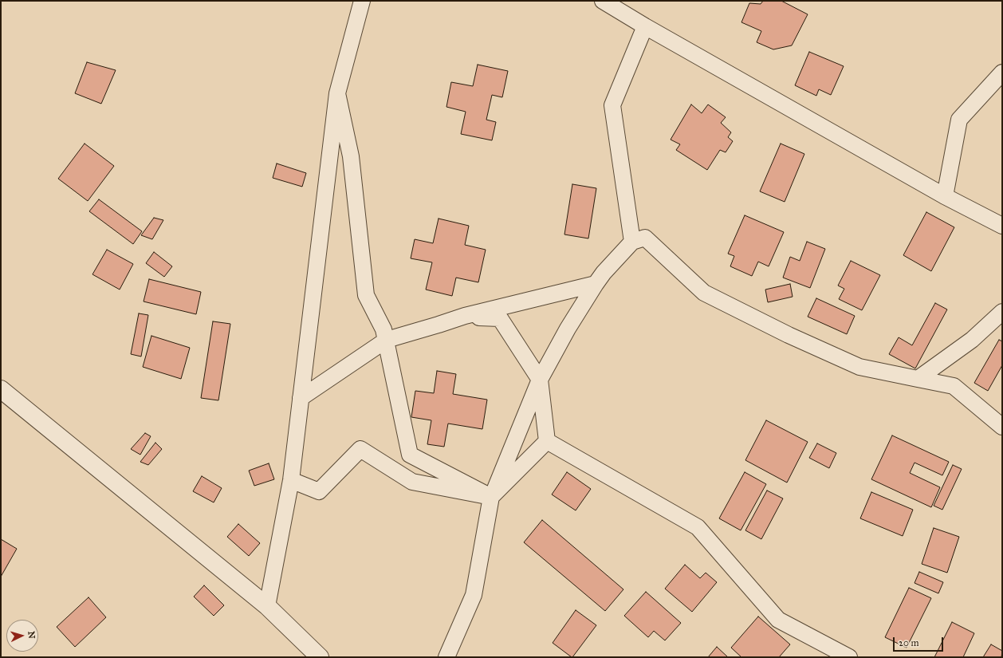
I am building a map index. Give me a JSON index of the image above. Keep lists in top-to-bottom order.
{
  "scale_bar": "20 m",
  "north": "right"
}
